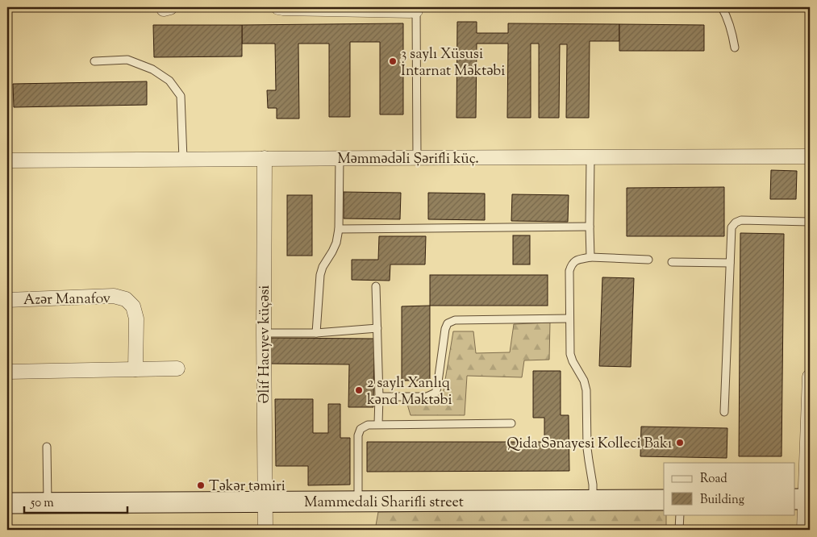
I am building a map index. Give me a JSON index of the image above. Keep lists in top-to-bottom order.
{
  "streets": {
    "street": [
      "Məmmədəli Şərifli küç.",
      "Azər Manafov",
      "Əlif Hacıyev küçəsi",
      "Mammedali Sharifli street"
    ]
  },
  "crossings": [
    ["Məmmədəli Şərifli küç.", "Əlif Hacıyev küçəsi"],
    ["Əlif Hacıyev küçəsi", "Mammedali Sharifli street"]
  ],
  "places": [
    "3 saylı Xüsusi İntarnat Məktəbi",
    "2 saylı Xanlıq kənd Məktəbi",
    "Qida Sənayesi Kolleci Bakı",
    "Təkər təmiri"
  ],
  "legend": ["Road", "Building"],
  "scale_bar": "50 m"
}
